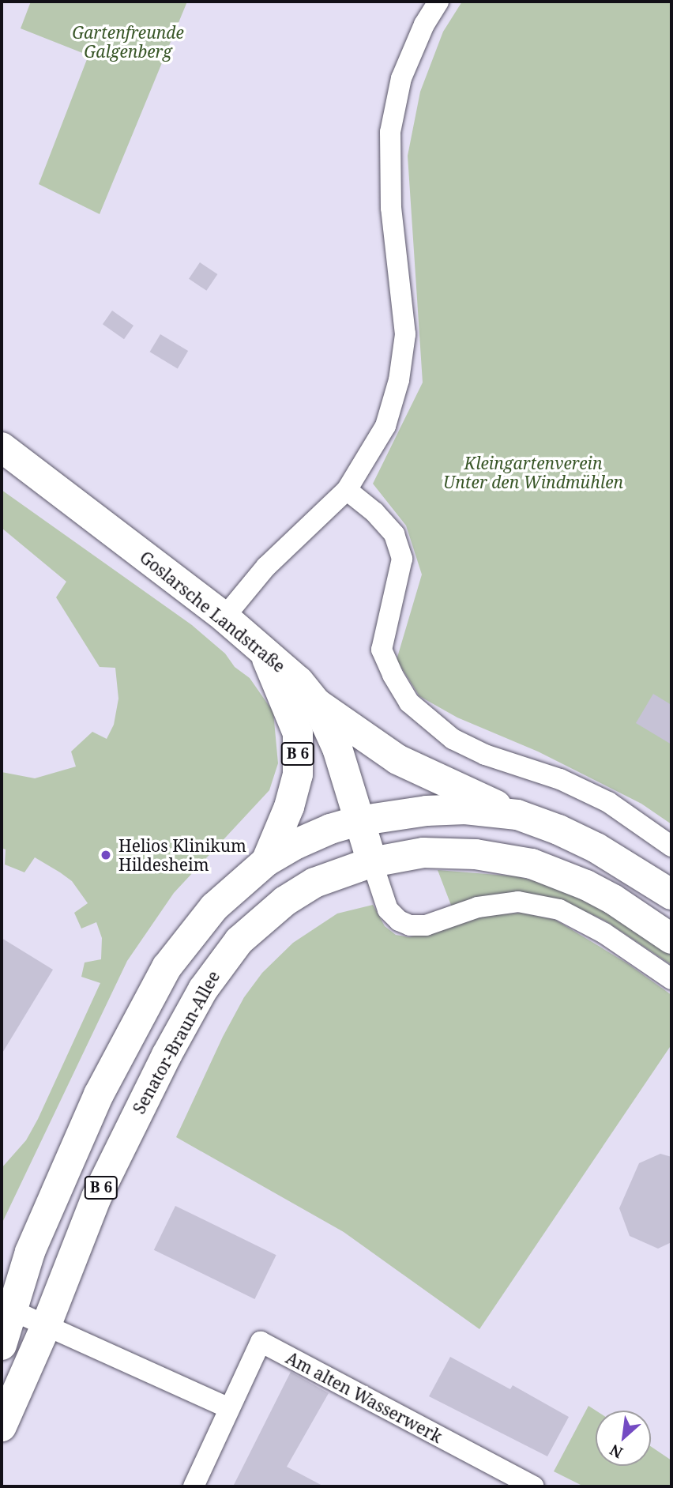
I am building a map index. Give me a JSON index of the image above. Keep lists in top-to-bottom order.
{
  "streets": {
    "main road": ["Goslarsche Landstraße", "B 6", "Senator-Braun-Allee"],
    "street": ["Am alten Wasserwerk"]
  },
  "crossings": [
    ["Goslarsche Landstraße", "B 6"],
    ["B 6", "Senator-Braun-Allee"]
  ],
  "parks": ["Gartenfreunde Galgenberg", "Kleingartenverein Unter den Windmühlen"],
  "places": ["Helios Klinikum Hildesheim"],
  "north": "bottom left"
}
